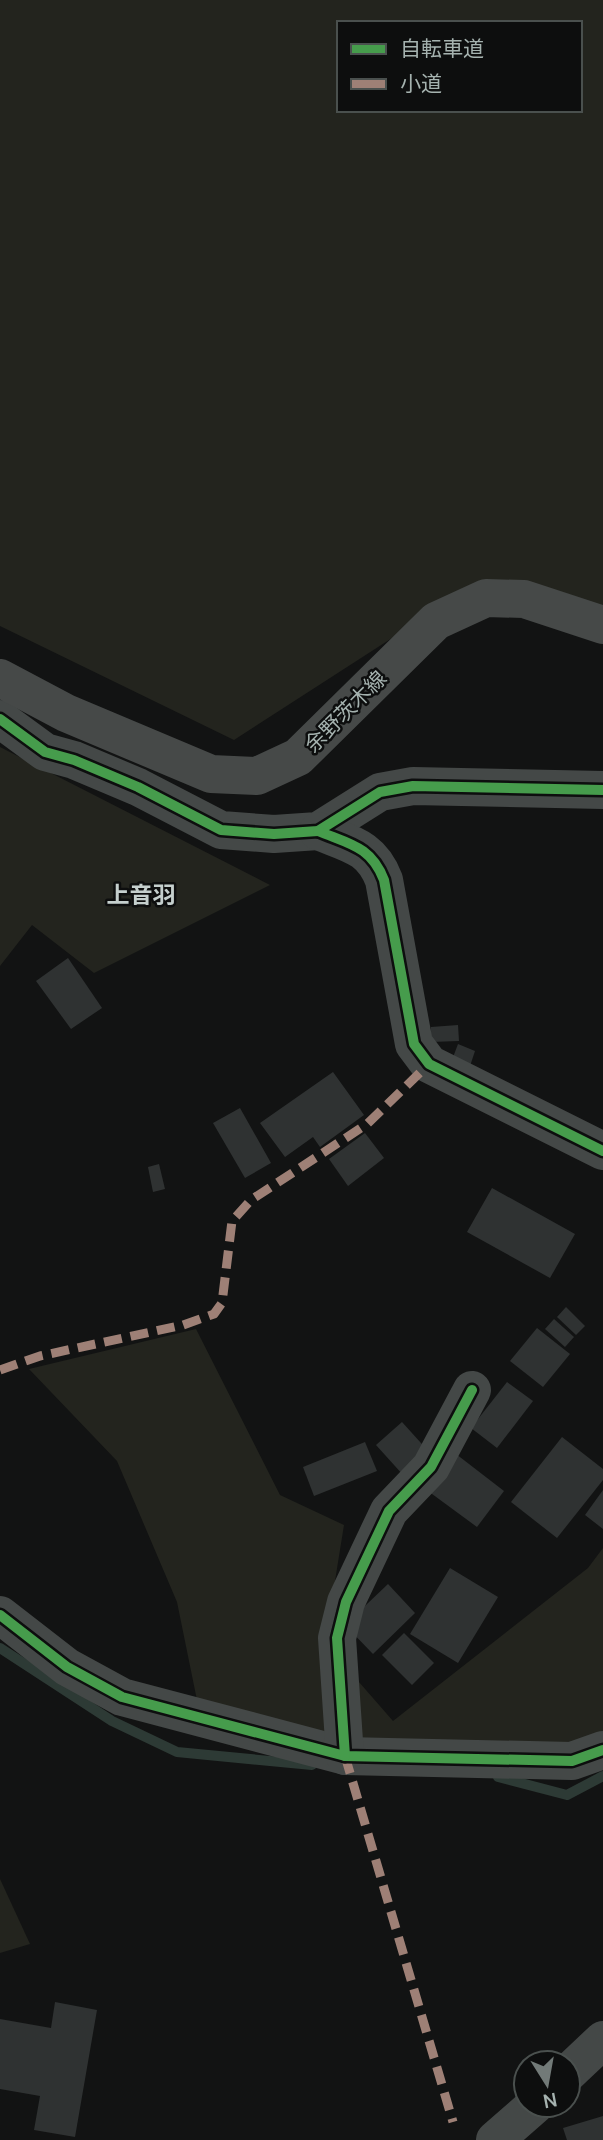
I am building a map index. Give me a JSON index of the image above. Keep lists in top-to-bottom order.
{
  "streets": {
    "main road": ["余野茨木線"]
  },
  "districts": ["上音羽"],
  "legend": ["自転車道", "小道"],
  "north": "bottom"
}
